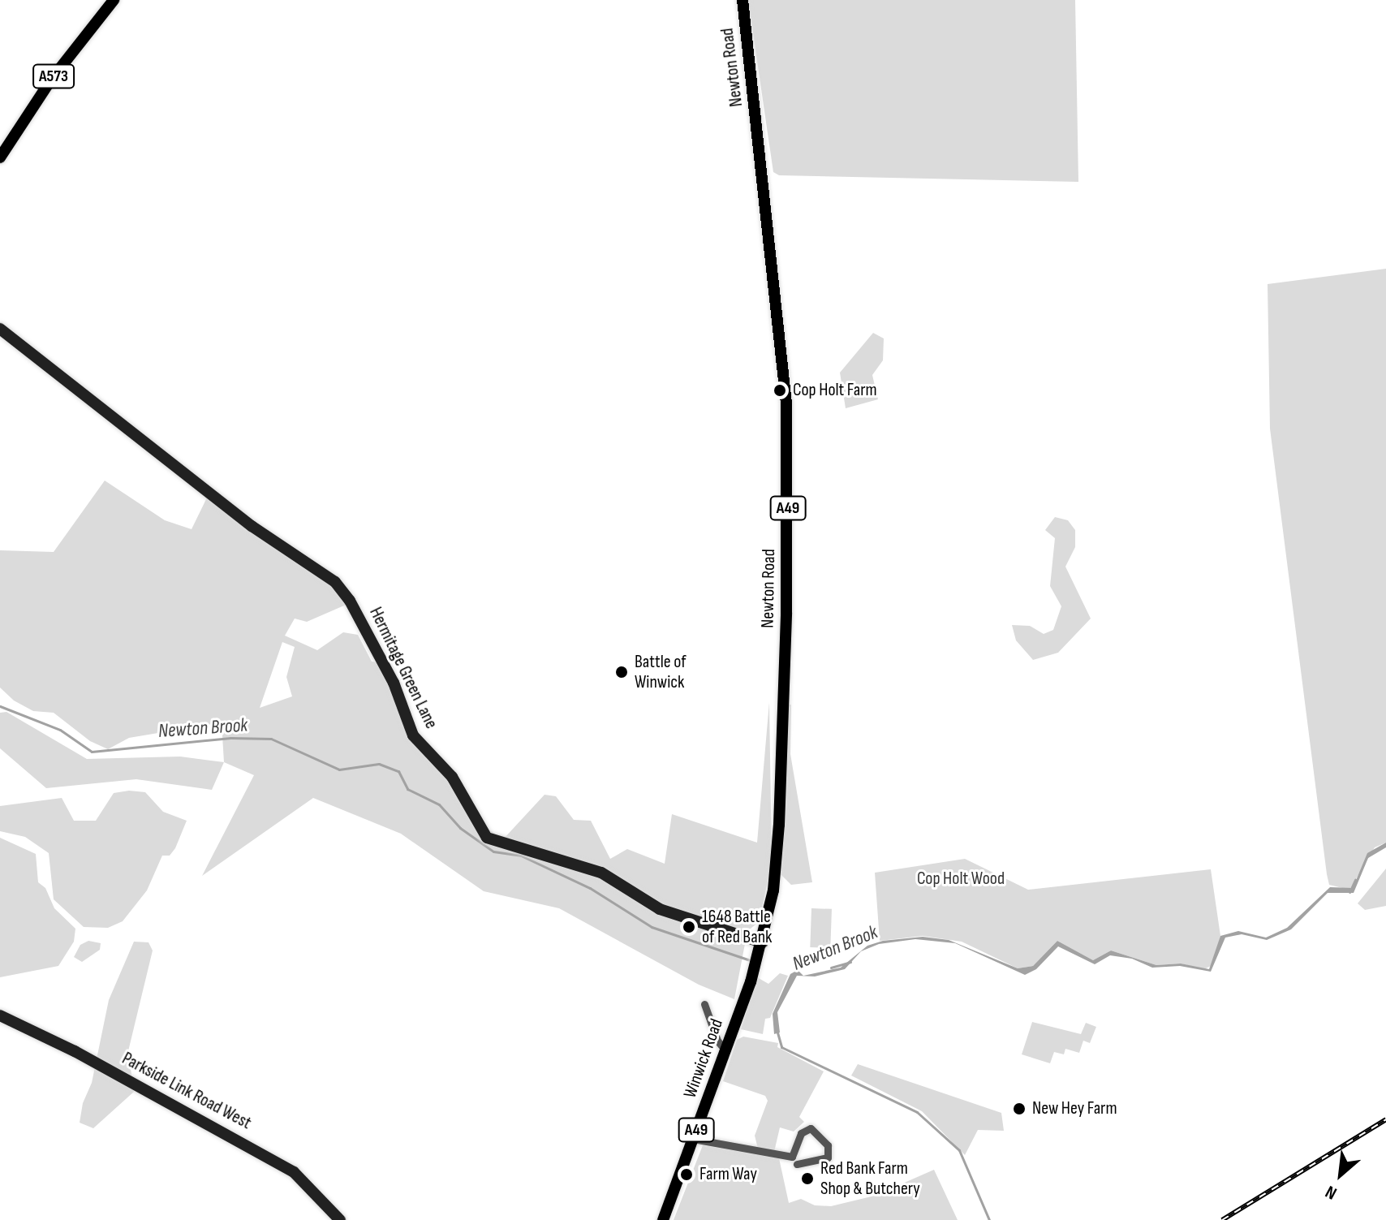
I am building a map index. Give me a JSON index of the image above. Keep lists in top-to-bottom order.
{
  "streets": {
    "main road": [
      "Newton Road",
      "A573",
      "A49",
      "Winwick Road"
    ],
    "street": ["Hermitage Green Lane", "Parkside Link Road West"]
  },
  "crossings": [
    ["Newton Road", "Hermitage Green Lane"],
    ["Newton Road", "Winwick Road"]
  ],
  "water": ["Newton Brook"],
  "parks": ["Cop Holt Wood"],
  "places": [
    "Cop Holt Farm",
    "Battle of Winwick",
    "1648 Battle of Red Bank",
    "New Hey Farm",
    "Farm Way",
    "Red Bank Farm Shop & Butchery"
  ],
  "north": "bottom left"
}
